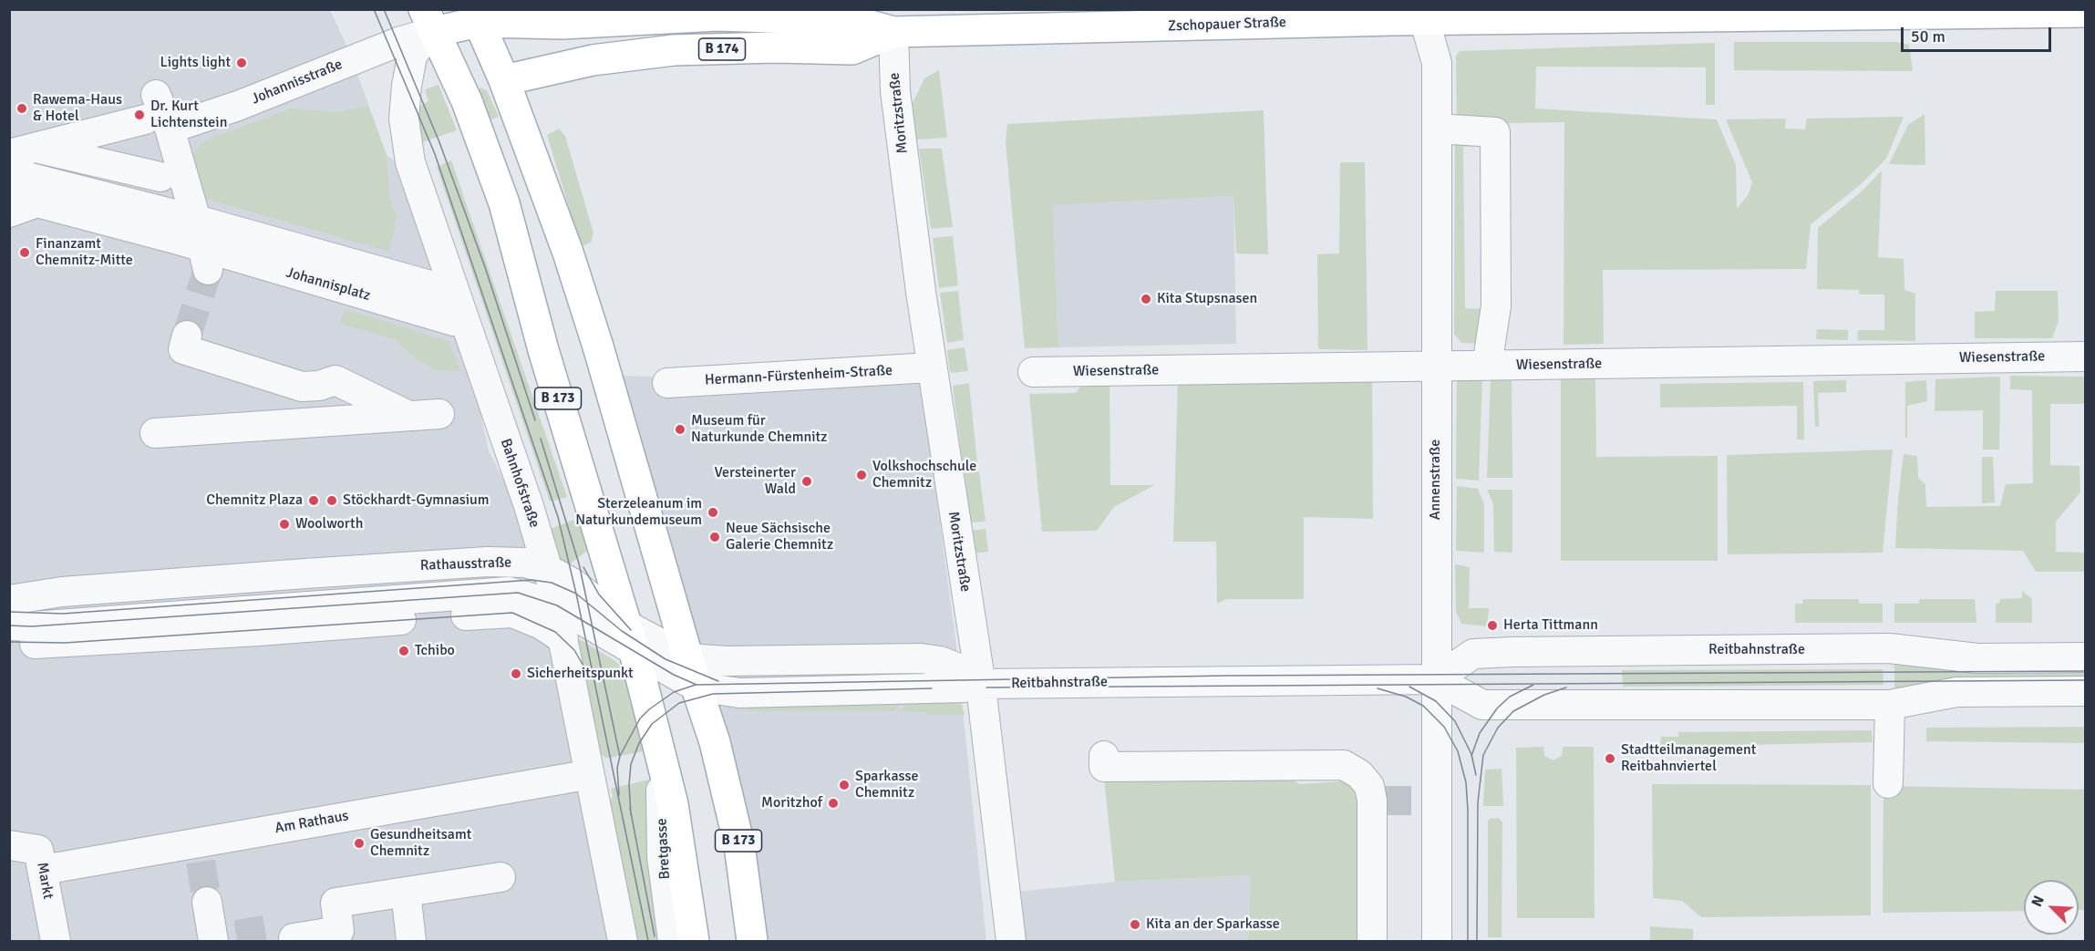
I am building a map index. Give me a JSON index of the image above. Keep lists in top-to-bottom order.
{
  "streets": {
    "main road": ["Zschopauer Straße", "B 174", "B 173"],
    "street": [
      "Johannisstraße",
      "Moritzstraße",
      "Johannisplatz",
      "Wiesenstraße",
      "Hermann-Fürstenheim-Straße",
      "Annenstraße",
      "Bahnhofstraße",
      "Rathausstraße",
      "Reitbahnstraße",
      "Am Rathaus",
      "Bretgasse",
      "Markt"
    ]
  },
  "crossings": [
    ["Zschopauer Straße", "Johannisstraße"],
    ["Zschopauer Straße", "Moritzstraße"],
    ["Zschopauer Straße", "B 173"],
    ["Zschopauer Straße", "Annenstraße"],
    ["Zschopauer Straße", "Bahnhofstraße"],
    ["Johannisstraße", "B 173"],
    ["Johannisstraße", "Bahnhofstraße"],
    ["Moritzstraße", "Hermann-Fürstenheim-Straße"],
    ["Moritzstraße", "Reitbahnstraße"],
    ["Wiesenstraße", "Annenstraße"],
    ["B 173", "Bahnhofstraße"],
    ["B 173", "Rathausstraße"],
    ["B 173", "Bretgasse"],
    ["Annenstraße", "Reitbahnstraße"],
    ["Bahnhofstraße", "Rathausstraße"],
    ["Am Rathaus", "Markt"]
  ],
  "places": [
    "Lights light",
    "Rawema-Haus & Hotel",
    "Dr. Kurt Lichtenstein",
    "Finanzamt Chemnitz-Mitte",
    "Kita Stupsnasen",
    "Museum für Naturkunde Chemnitz",
    "Volkshochschule Chemnitz",
    "Versteinerter Wald",
    "Chemnitz Plaza",
    "Stöckhardt-Gymnasium",
    "Sterzeleanum im Naturkundemuseum",
    "Woolworth",
    "Neue Sächsische Galerie Chemnitz",
    "Herta Tittmann",
    "Tchibo",
    "Sicherheitspunkt",
    "Stadtteilmanagement Reitbahnviertel",
    "Sparkasse Chemnitz",
    "Moritzhof",
    "Gesundheitsamt Chemnitz",
    "Kita an der Sparkasse"
  ],
  "scale_bar": "50 m",
  "north": "top left"
}
